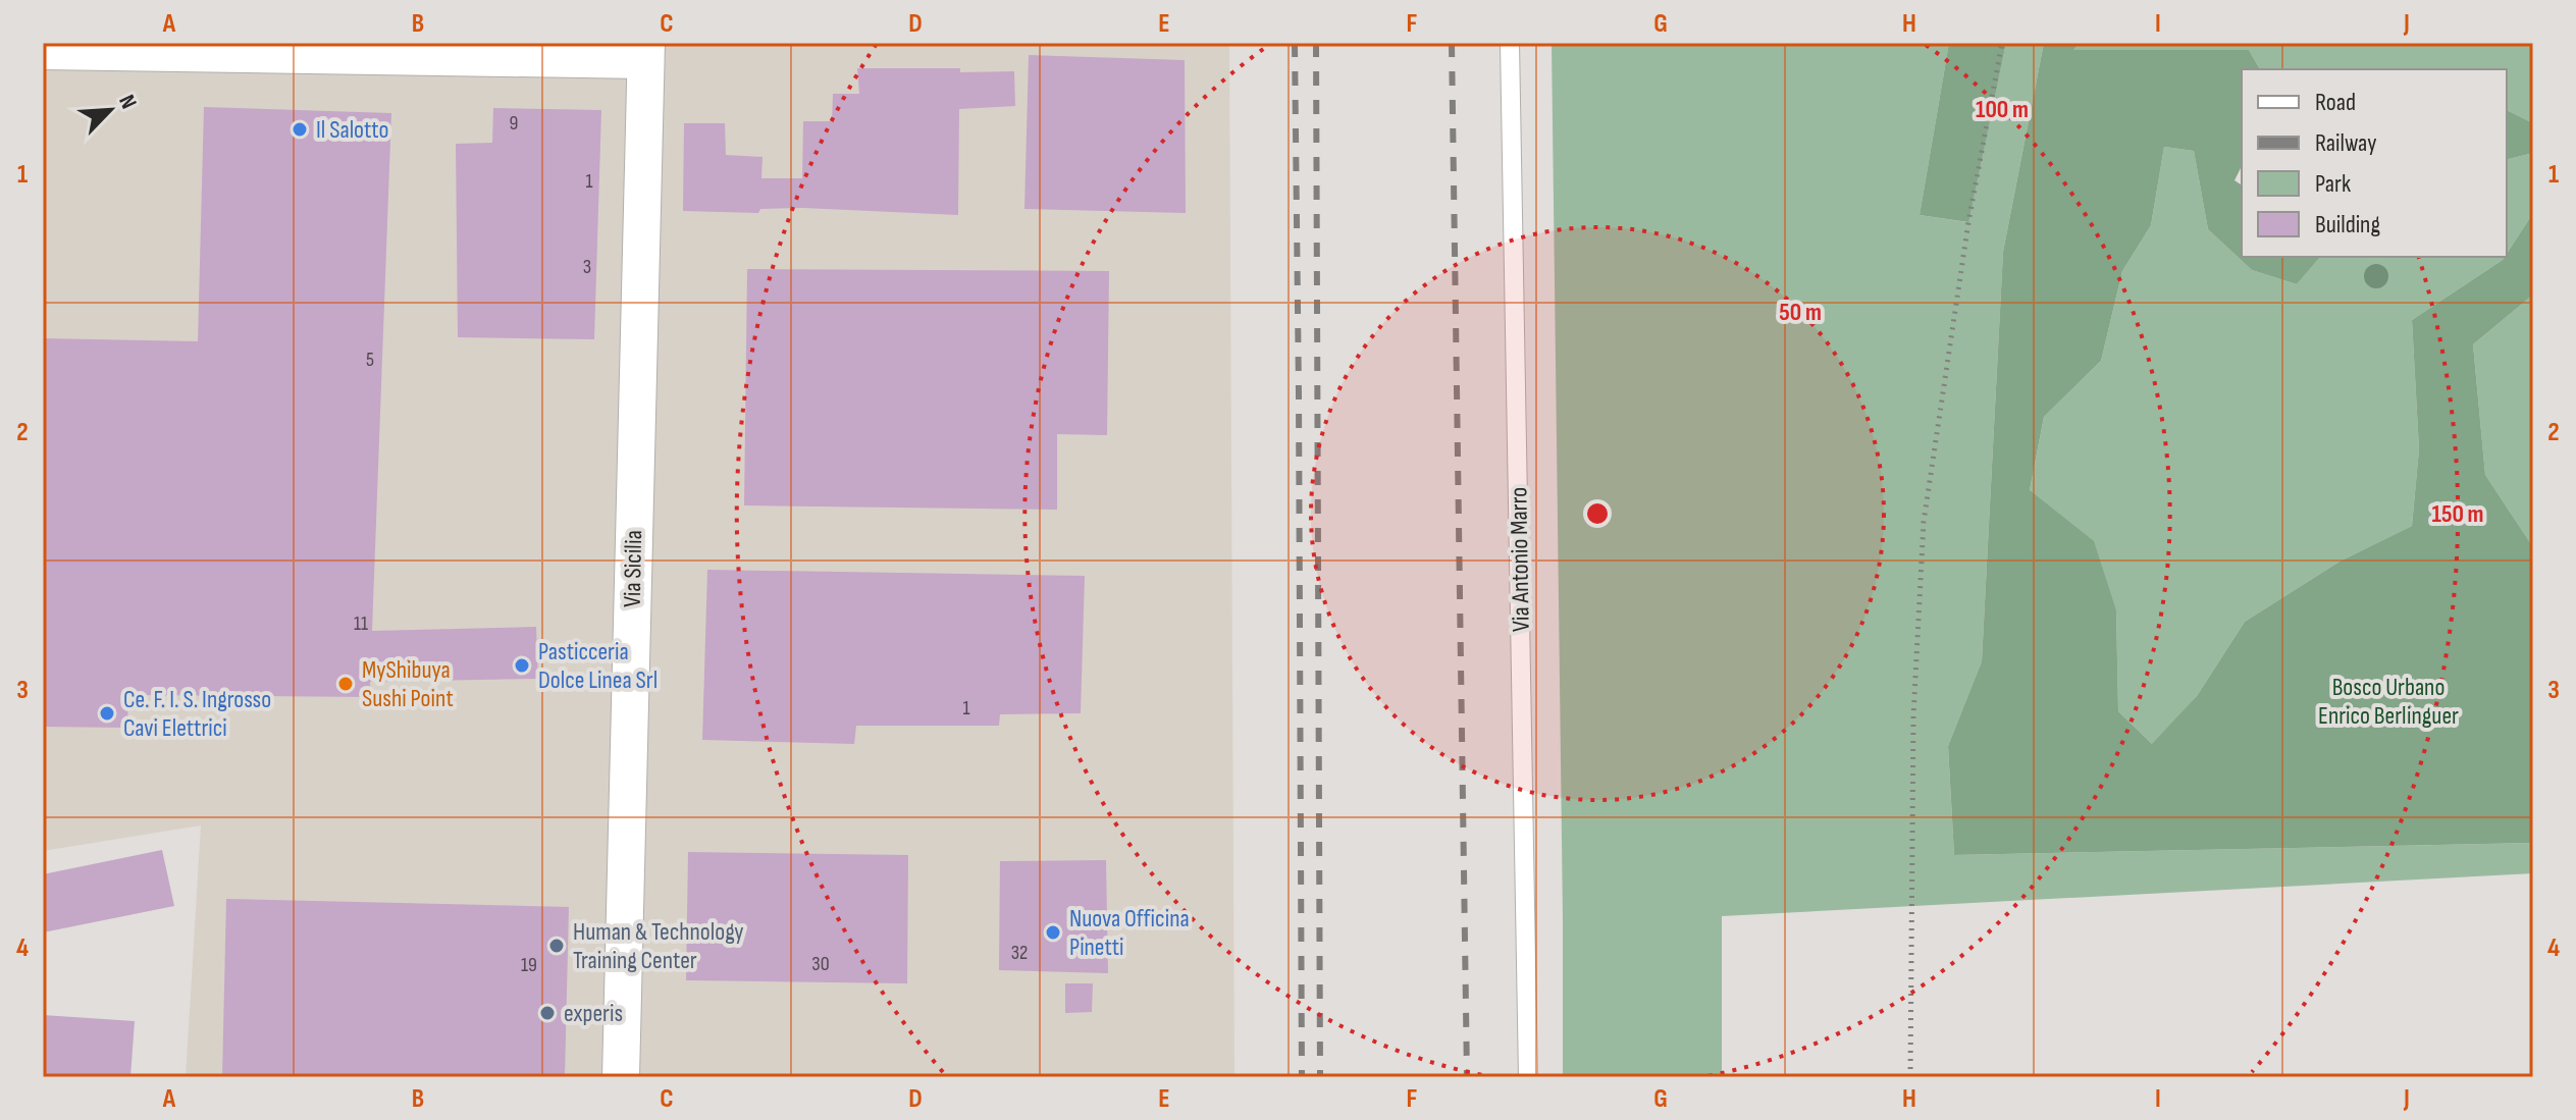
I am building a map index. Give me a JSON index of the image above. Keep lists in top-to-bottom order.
{
  "streets": {
    "street": ["Via Sicilia"],
    "lane": ["Via Antonio Marro"]
  },
  "parks": ["Bosco Urbano Enrico Berlinguer"],
  "places": [
    "Il Salotto",
    "Pasticceria Dolce Linea Srl",
    "MyShibuya Sushi Point",
    "Ce. F. I. S. Ingrosso Cavi Elettrici",
    "Nuova Officina Pinetti",
    "Human & Technology Training Center",
    "experis"
  ],
  "house_numbers": [
    "9",
    "1",
    "3",
    "5",
    "11",
    "1",
    "32",
    "30",
    "19"
  ],
  "legend": [
    "Road",
    "Railway",
    "Park",
    "Building"
  ],
  "north": "top right",
  "grid": {
    "columns": [
      "A",
      "B",
      "C",
      "D",
      "E",
      "F",
      "G",
      "H",
      "I",
      "J"
    ],
    "rows": [
      "1",
      "2",
      "3",
      "4"
    ]
  },
  "rings": ["100 m", "50 m", "150 m"]
}
